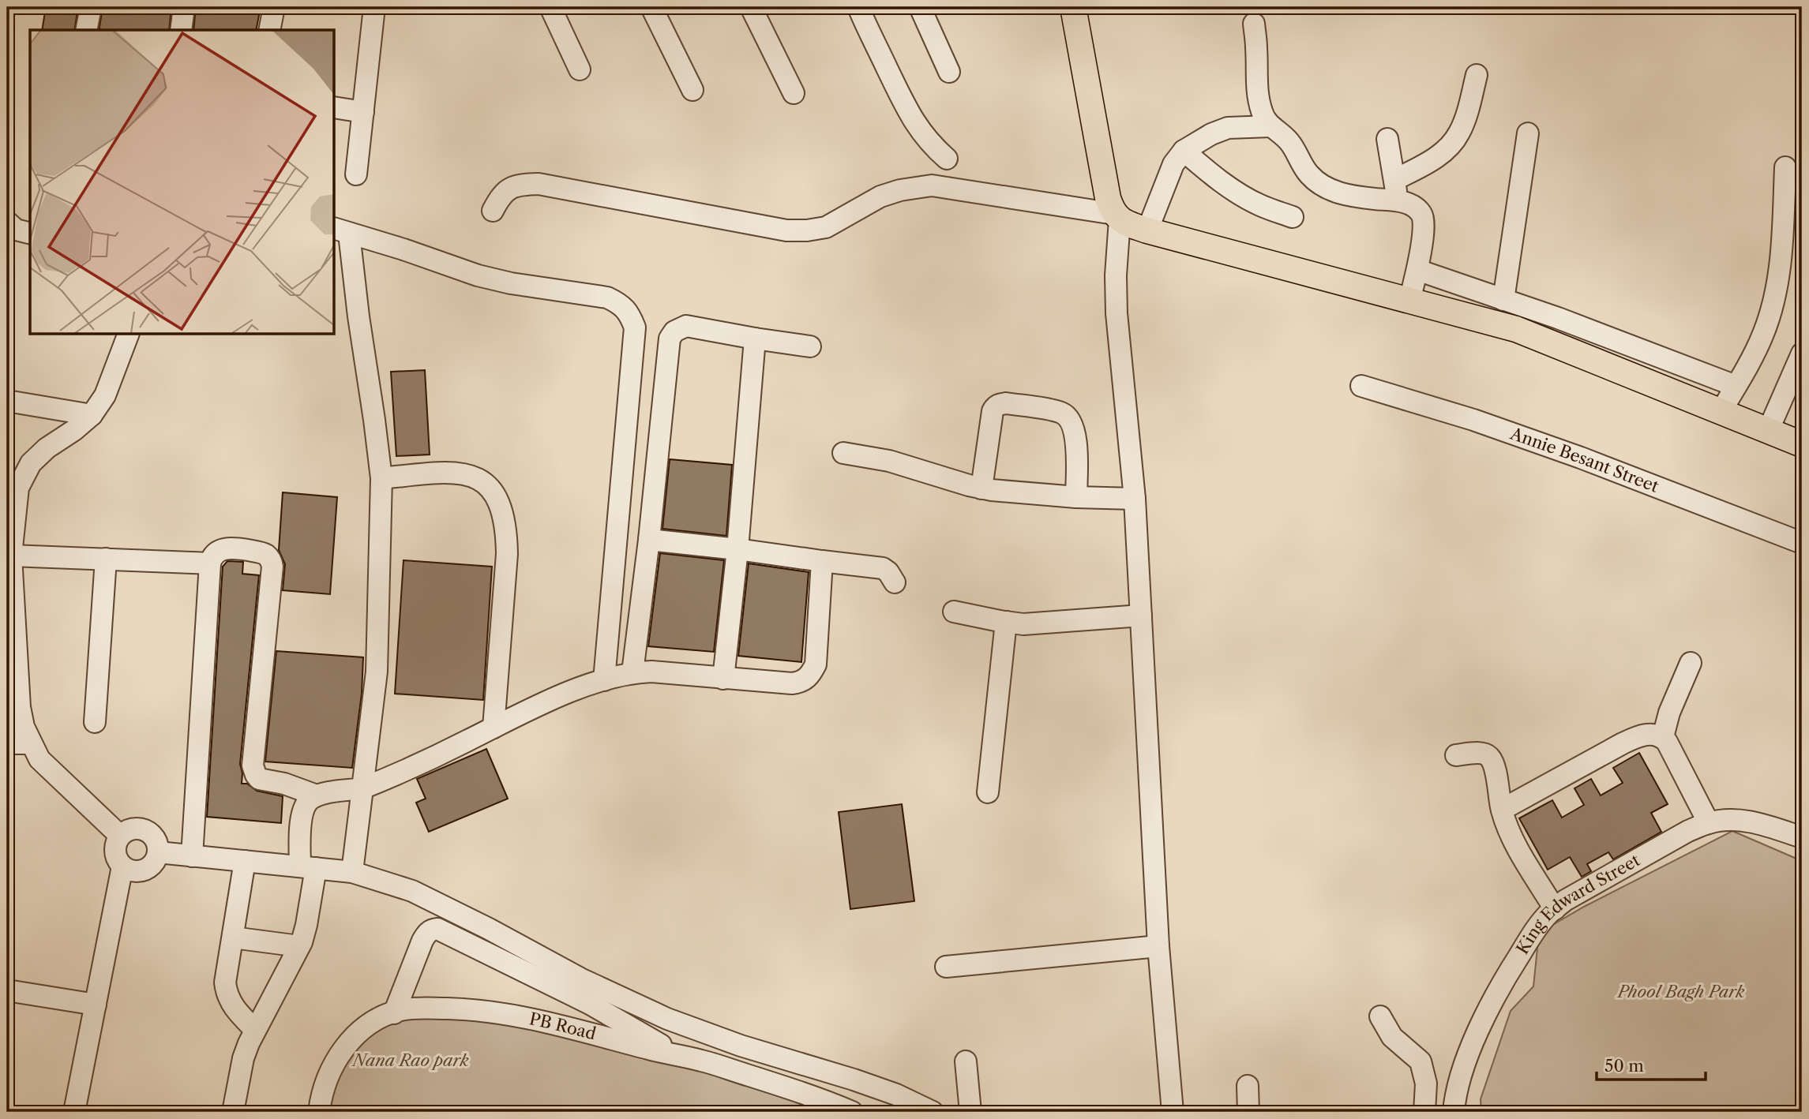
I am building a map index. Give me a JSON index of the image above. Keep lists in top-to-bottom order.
{
  "streets": {
    "street": ["Annie Besant Street", "King Edward Street", "PB Road"]
  },
  "parks": ["Phool Bagh Park", "Nana Rao park"],
  "scale_bar": "50 m"
}
